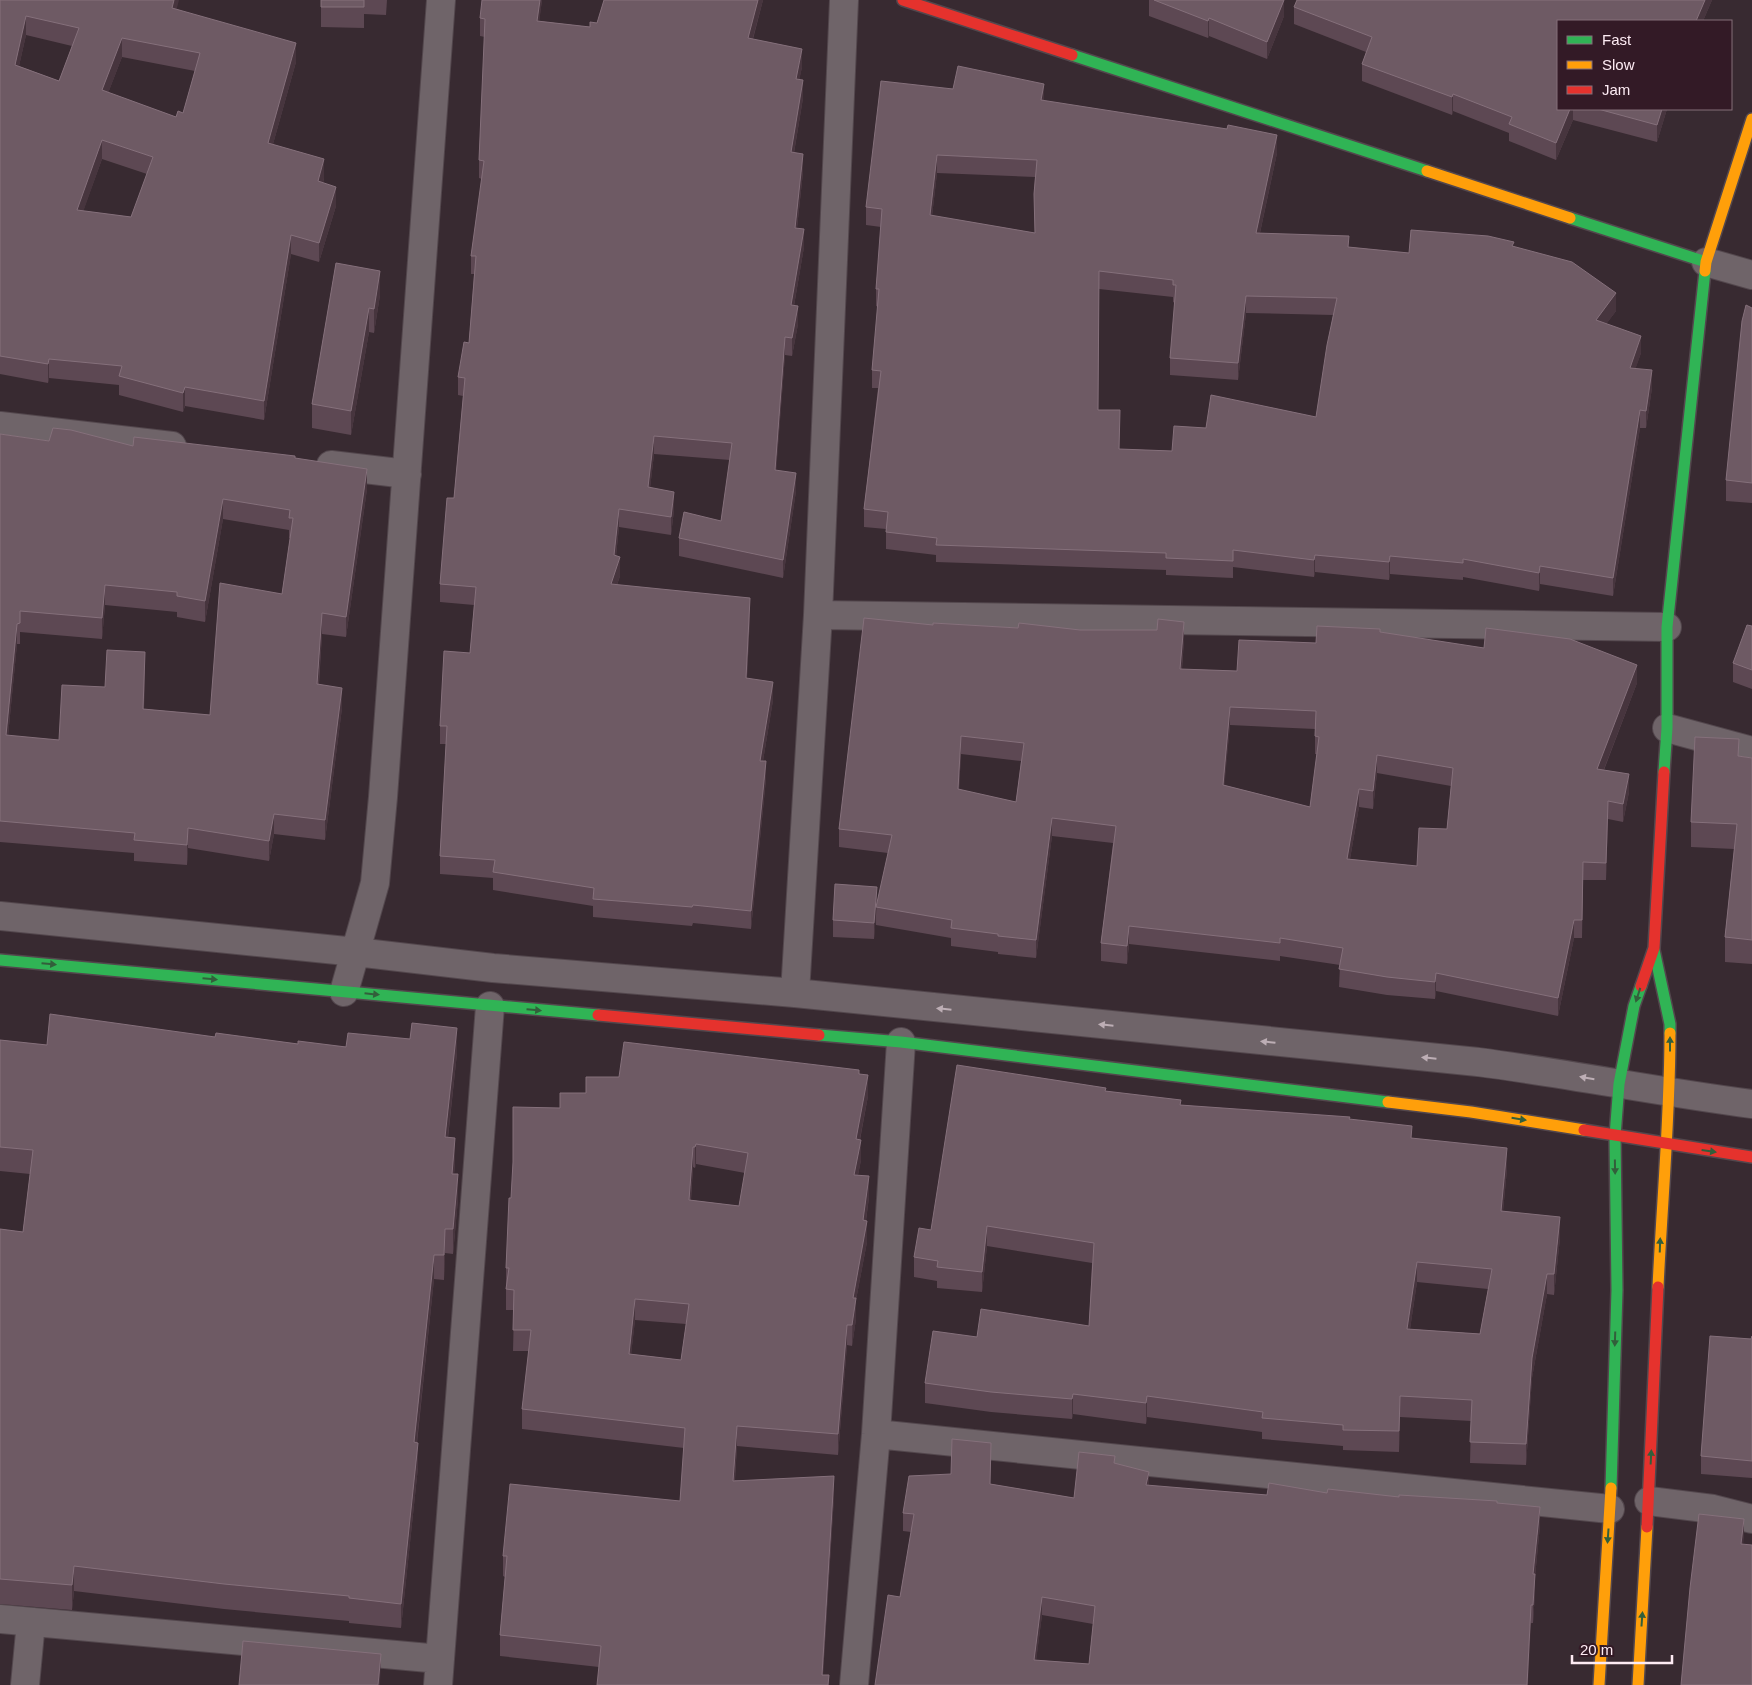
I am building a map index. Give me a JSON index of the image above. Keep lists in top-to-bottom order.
{
  "legend": ["Fast", "Slow", "Jam"],
  "scale_bar": "20 m"
}
